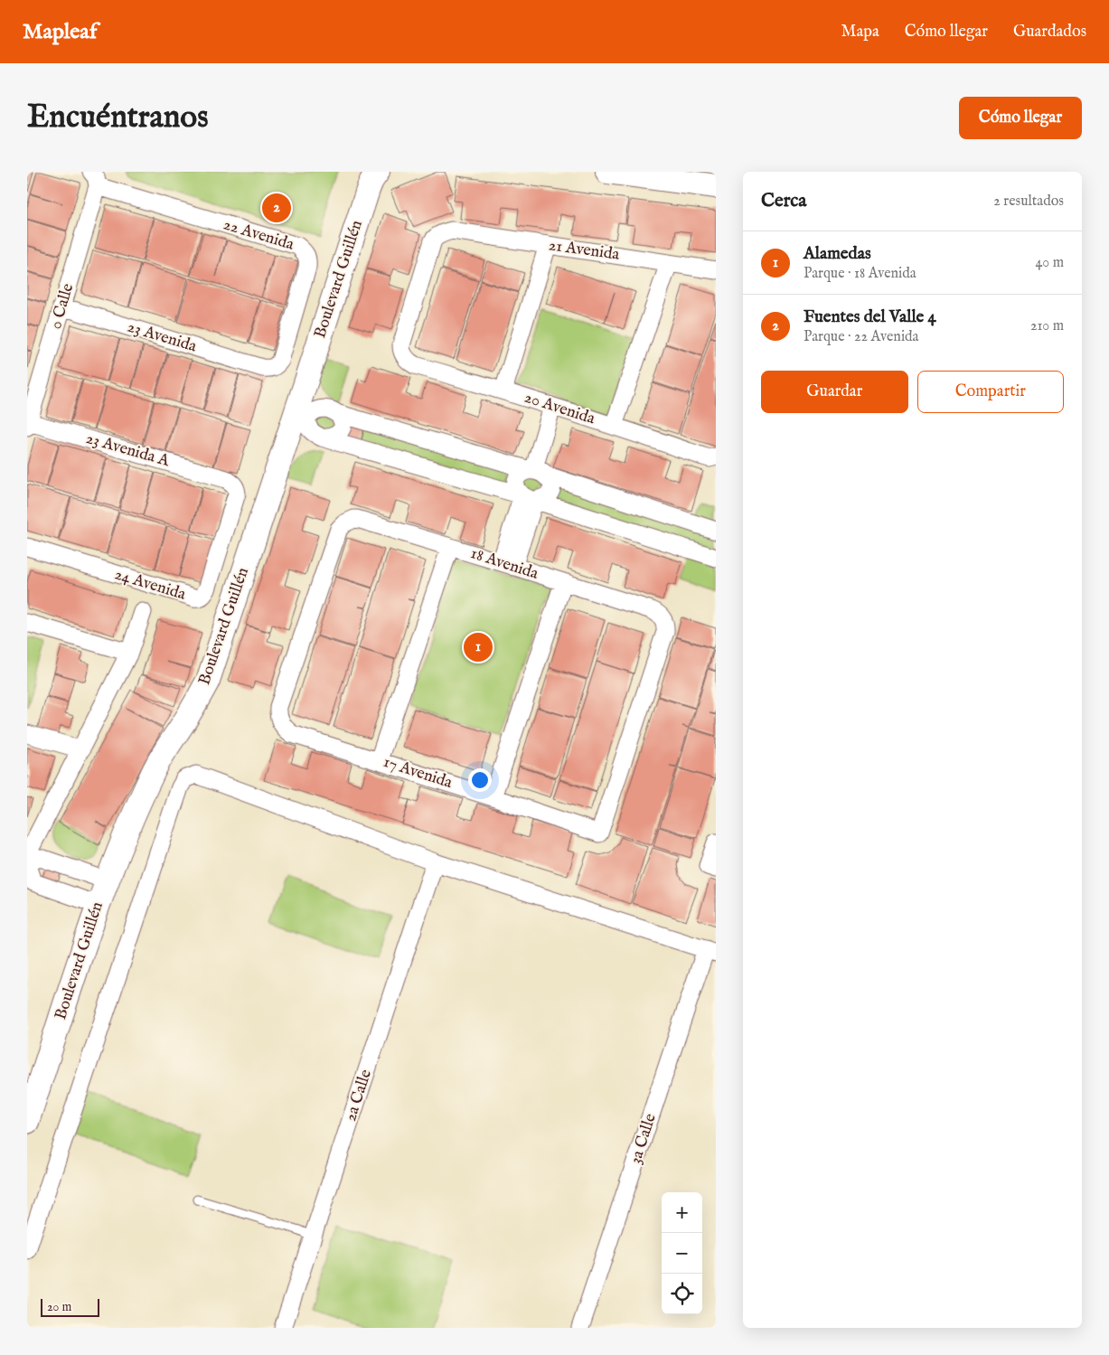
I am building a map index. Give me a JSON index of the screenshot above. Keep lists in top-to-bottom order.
{
  "streets": {
    "main road": ["Boulevard Guillén"],
    "street": [
      "22 Avenida",
      "21 Avenida",
      "0 Calle",
      "23 Avenida",
      "20 Avenida",
      "23 Avenida A",
      "18 Avenida",
      "24 Avenida",
      "17 Avenida",
      "2a Calle",
      "3a Calle"
    ]
  },
  "crossings": [
    ["22 Avenida", "0 Calle"],
    ["22 Avenida", "23 Avenida"],
    ["21 Avenida", "20 Avenida"],
    ["0 Calle", "23 Avenida"],
    ["0 Calle", "23 Avenida A"],
    ["23 Avenida A", "24 Avenida"],
    ["18 Avenida", "17 Avenida"]
  ],
  "scale_bar": "20 m",
  "page": {
    "header": "Mapleaf",
    "nav": ["Mapa", "Cómo llegar", "Guardados"],
    "buttons": [
      "Cómo llegar",
      ["Guardar", "Compartir"]
    ],
    "title": "Encuéntranos",
    "heading": ["Cerca", "2 resultados"],
    "pins": ["2", "1"],
    "list": [
      {
        "mark": "1",
        "name": "Alamedas",
        "note": "Parque · 18 Avenida",
        "value": "40 m"
      },
      {
        "mark": "2",
        "name": "Fuentes del Valle 4",
        "note": "Parque · 22 Avenida",
        "value": "210 m"
      }
    ],
    "map_buttons": ["+", "−"],
    "scale": "20 m"
  }
}
